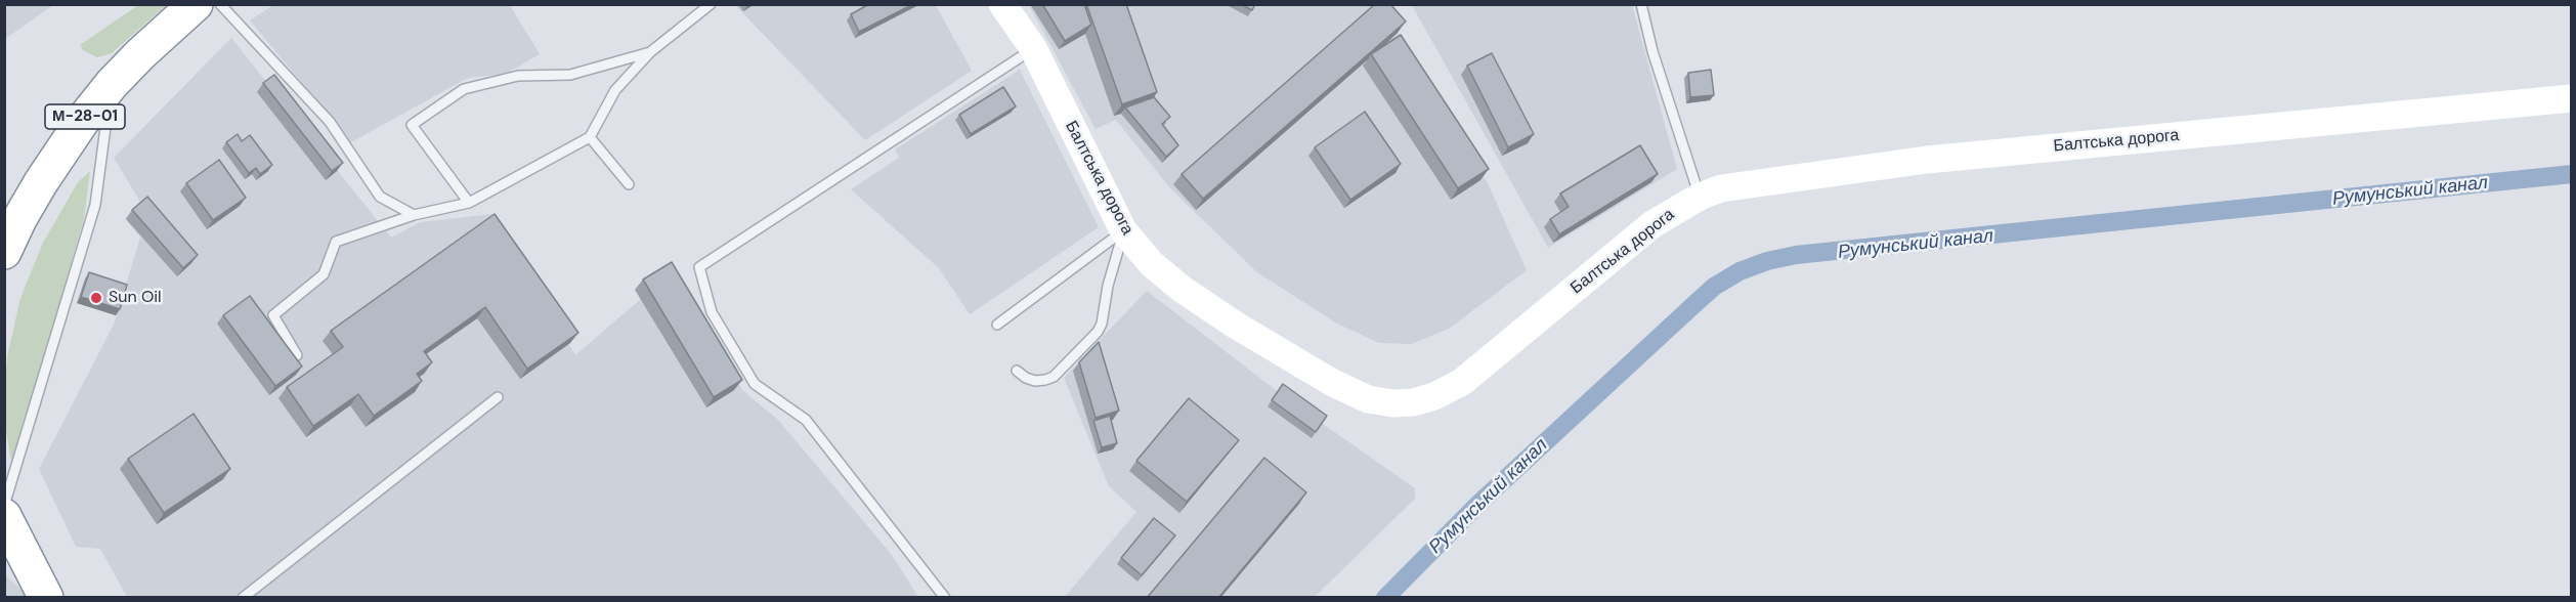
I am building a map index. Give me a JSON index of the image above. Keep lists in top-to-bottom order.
{
  "streets": {
    "highway": ["М-28-01"],
    "main road": ["Балтська дорога"]
  },
  "water": ["Румунський канал"],
  "places": ["Sun Oil"]
}
